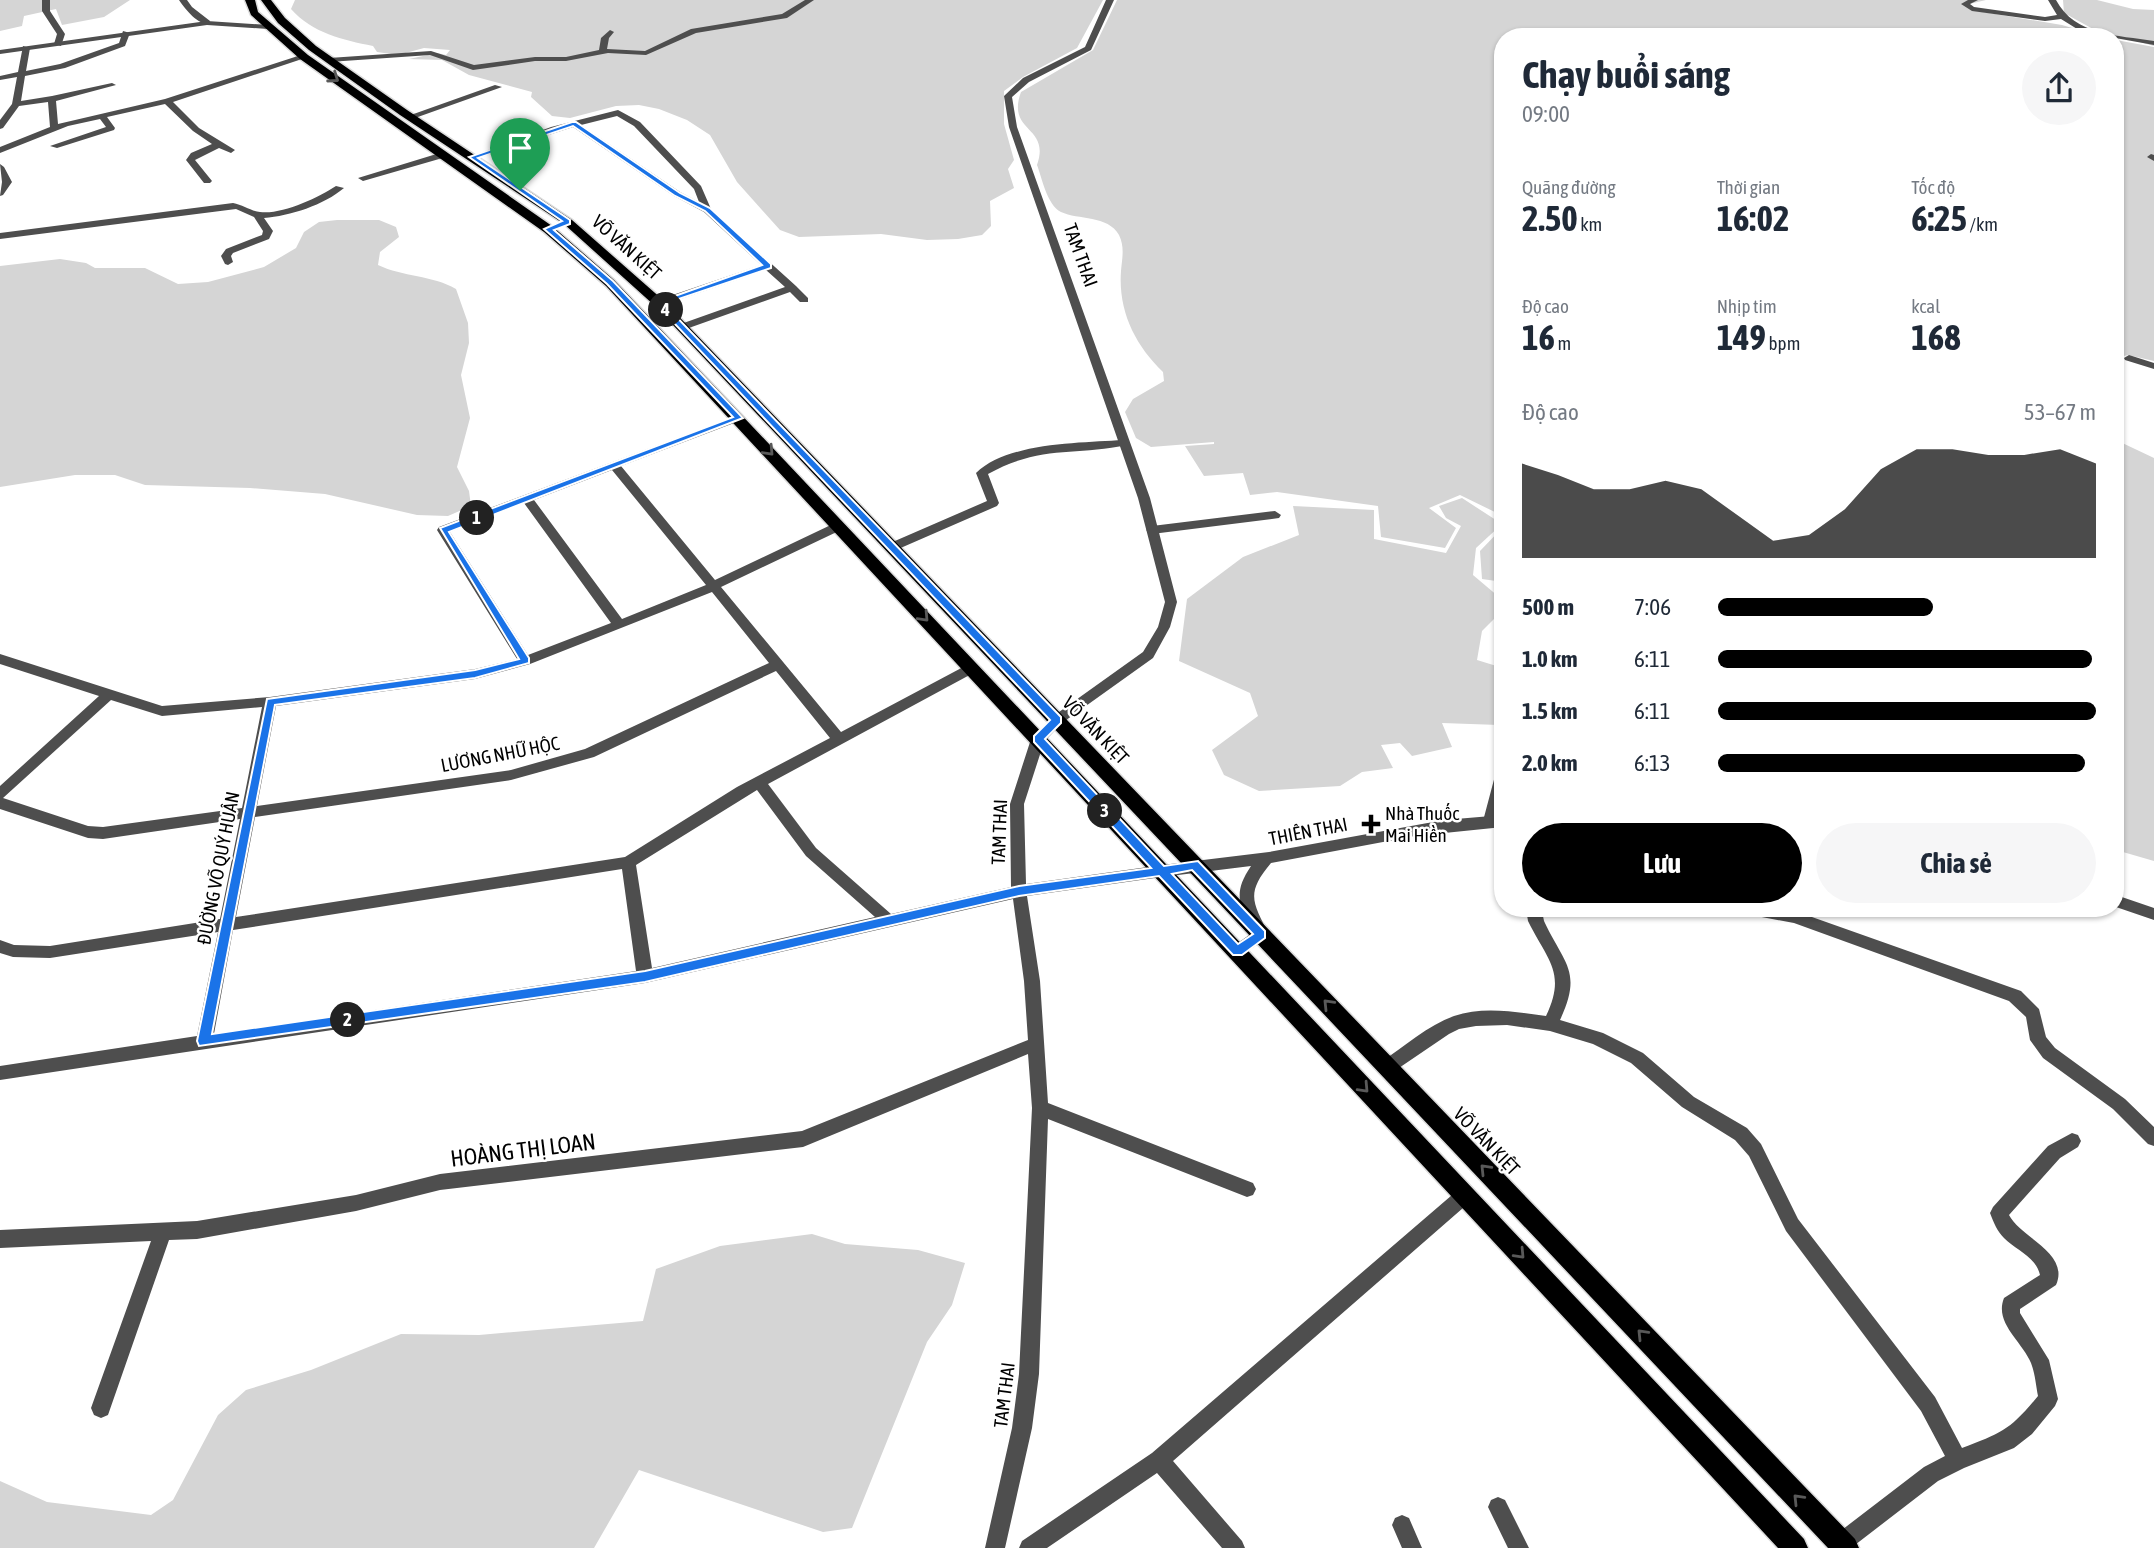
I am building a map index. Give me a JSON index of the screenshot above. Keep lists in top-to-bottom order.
{
  "streets": {
    "main road": ["VÕ VĂN KIỆT"],
    "street": [
      "TAM THAI",
      "LƯƠNG NHỮ HỘC",
      "THIÊN THAI",
      "ĐƯỜNG VÕ QUÝ HUÂN",
      "HOÀNG THỊ LOAN"
    ]
  },
  "crossings": [
    ["VÕ VĂN KIỆT", "TAM THAI"],
    ["VÕ VĂN KIỆT", "THIÊN THAI"],
    ["TAM THAI", "THIÊN THAI"],
    ["TAM THAI", "HOÀNG THỊ LOAN"],
    ["LƯƠNG NHỮ HỘC", "ĐƯỜNG VÕ QUÝ HUÂN"],
    ["THIÊN THAI", "ĐƯỜNG VÕ QUÝ HUÂN"]
  ],
  "places": {
    "health": ["Nhà Thuốc Mai Hiền"]
  },
  "page": {
    "heading": ["Chạy buổi sáng", "09:00"],
    "stats": [
      ["Quãng đường", "2.50 km"],
      ["Thời gian", "16:02"],
      ["Tốc độ", "6:25 /km"],
      ["Độ cao", "16 m"],
      ["Nhịp tim", "149 bpm"],
      ["kcal", "168"]
    ],
    "pins": [
      "4",
      "1",
      "3",
      "2"
    ],
    "chart": ["Độ cao", "53–67 m"],
    "list": [
      {
        "name": "500 m",
        "note": "7:06"
      },
      {
        "name": "1.0 km",
        "note": "6:11"
      },
      {
        "name": "1.5 km",
        "note": "6:11"
      },
      {
        "name": "2.0 km",
        "note": "6:13"
      }
    ],
    "buttons": ["Lưu", "Chia sẻ"]
  }
}
